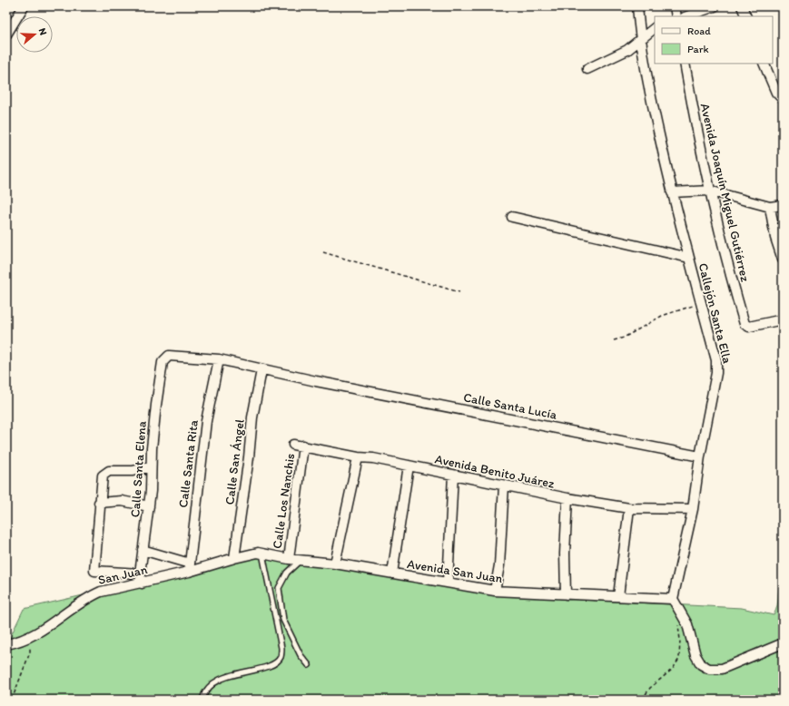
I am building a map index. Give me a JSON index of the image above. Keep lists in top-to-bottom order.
{
  "streets": {
    "street": [
      "Avenida Joaquín Miguel Gutiérrez",
      "Callejón Santa Ella",
      "Calle Santa Lucía",
      "Calle San Ángel",
      "Calle Santa Rita",
      "Calle Santa Elena",
      "Avenida Benito Juárez",
      "Calle Los Nanchis",
      "Avenida San Juan",
      "San Juan"
    ]
  },
  "crossings": [
    ["Callejón Santa Ella", "Calle Santa Lucía"],
    ["Callejón Santa Ella", "Avenida Benito Juárez"],
    ["Callejón Santa Ella", "Avenida San Juan"],
    ["Calle Santa Lucía", "Calle San Ángel"],
    ["Calle Santa Lucía", "Calle Santa Rita"],
    ["Calle Santa Lucía", "Calle Santa Elena"],
    ["Calle San Ángel", "Avenida San Juan"],
    ["Calle San Ángel", "San Juan"],
    ["Calle Santa Rita", "San Juan"],
    ["Calle Santa Elena", "San Juan"],
    ["Avenida Benito Juárez", "Calle Los Nanchis"],
    ["Calle Los Nanchis", "Avenida San Juan"],
    ["Avenida San Juan", "San Juan"]
  ],
  "legend": ["Road", "Park"],
  "north": "right"
}
